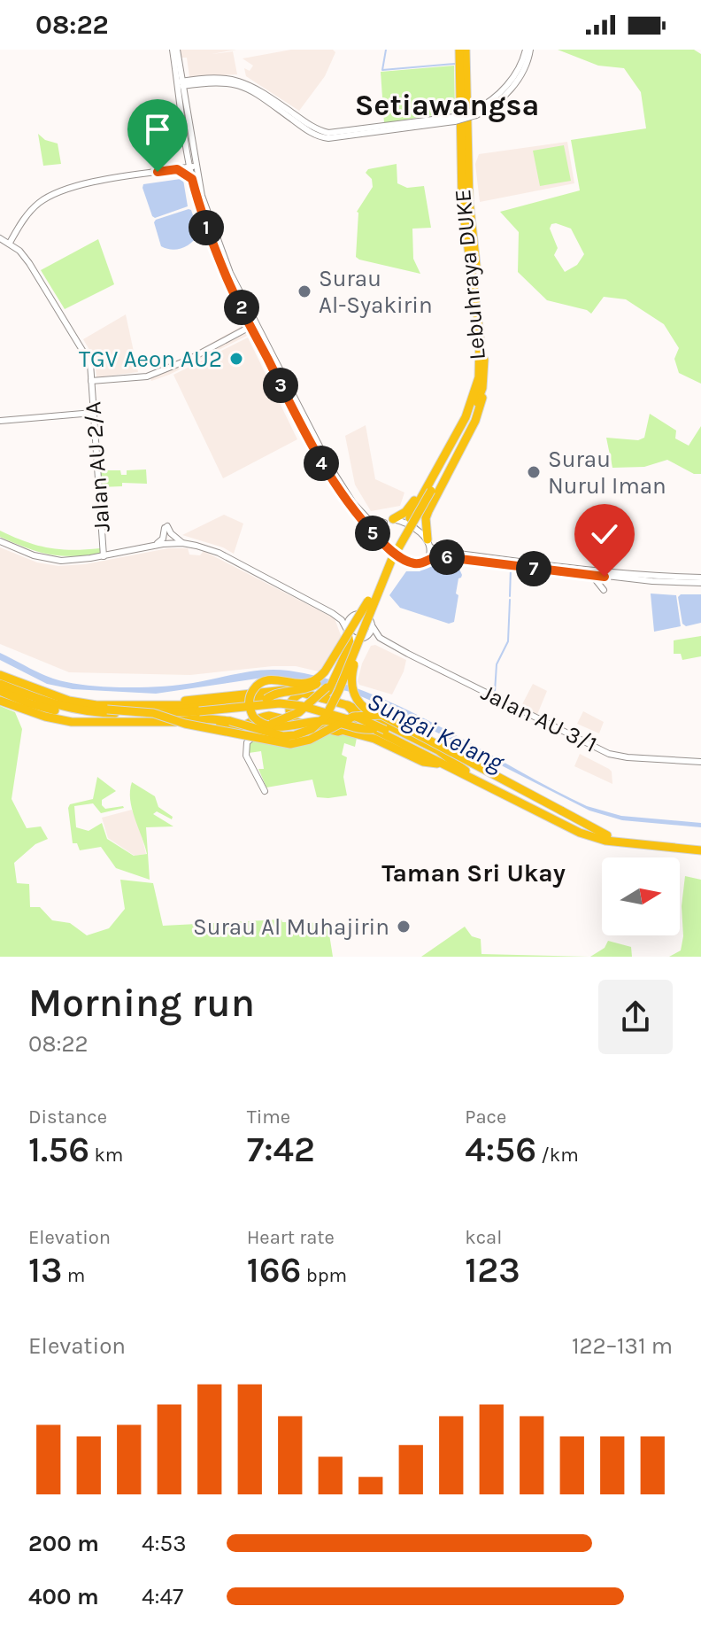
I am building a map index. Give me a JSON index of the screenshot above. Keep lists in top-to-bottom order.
{
  "streets": {
    "highway": ["Lebuhraya DUKE"],
    "main road": ["Jalan AU 2/A", "Jalan AU 3/1"]
  },
  "districts": ["Setiawangsa", "Taman Sri Ukay"],
  "water": ["Sungai Kelang"],
  "places": [
    "Surau Al-Syakirin",
    "TGV Aeon AU2",
    "Surau Nurul Iman",
    "Surau Al Muhajirin"
  ],
  "north": "right",
  "page": {
    "status": "08:22",
    "pins": [
      "1",
      "2",
      "3",
      "4",
      "5",
      "6",
      "7"
    ],
    "heading": ["Morning run", "08:22"],
    "stats": [
      ["Distance", "1.56 km"],
      ["Time", "7:42"],
      ["Pace", "4:56 /km"],
      ["Elevation", "13 m"],
      ["Heart rate", "166 bpm"],
      ["kcal", "123"]
    ],
    "chart": ["Elevation", "122–131 m"],
    "list": [
      {
        "name": "200 m",
        "note": "4:53"
      },
      {
        "name": "400 m",
        "note": "4:47"
      }
    ]
  }
}
